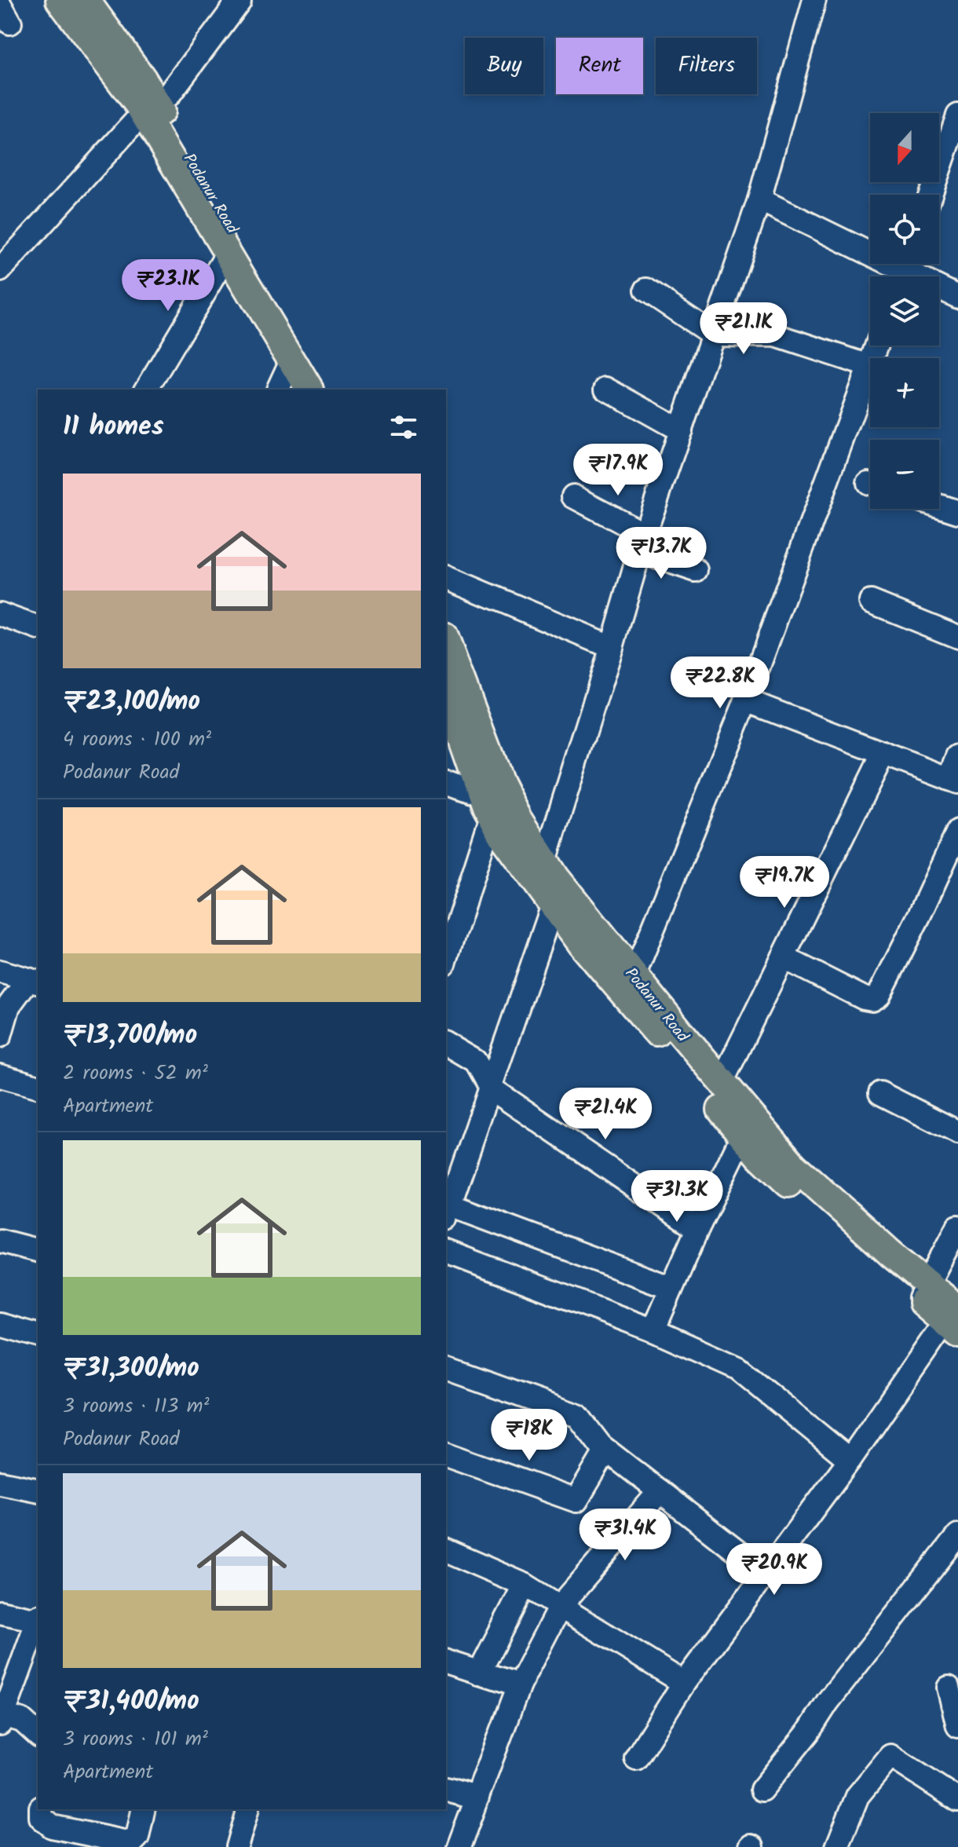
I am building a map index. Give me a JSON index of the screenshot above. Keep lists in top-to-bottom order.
{
  "streets": {
    "main road": ["Podanur Road"]
  },
  "north": "bottom",
  "page": {
    "chip": ["Buy", "Rent", "Filters"],
    "map_buttons": ["+", "−"],
    "price": [
      "₹23.1K",
      "₹21.1K",
      "₹17.9K",
      "₹13.7K",
      "₹22.8K",
      "₹19.7K",
      "₹21.4K",
      "₹31.3K",
      "₹18K",
      "₹31.4K",
      "₹20.9K"
    ],
    "heading": "11 homes",
    "list": [
      {
        "name": "₹23,100/mo",
        "note": "4 rooms · 100 m² · Podanur Road"
      },
      {
        "name": "₹13,700/mo",
        "note": "2 rooms · 52 m² · Apartment"
      },
      {
        "name": "₹31,300/mo",
        "note": "3 rooms · 113 m² · Podanur Road"
      },
      {
        "name": "₹31,400/mo",
        "note": "3 rooms · 101 m² · Apartment"
      }
    ]
  }
}
